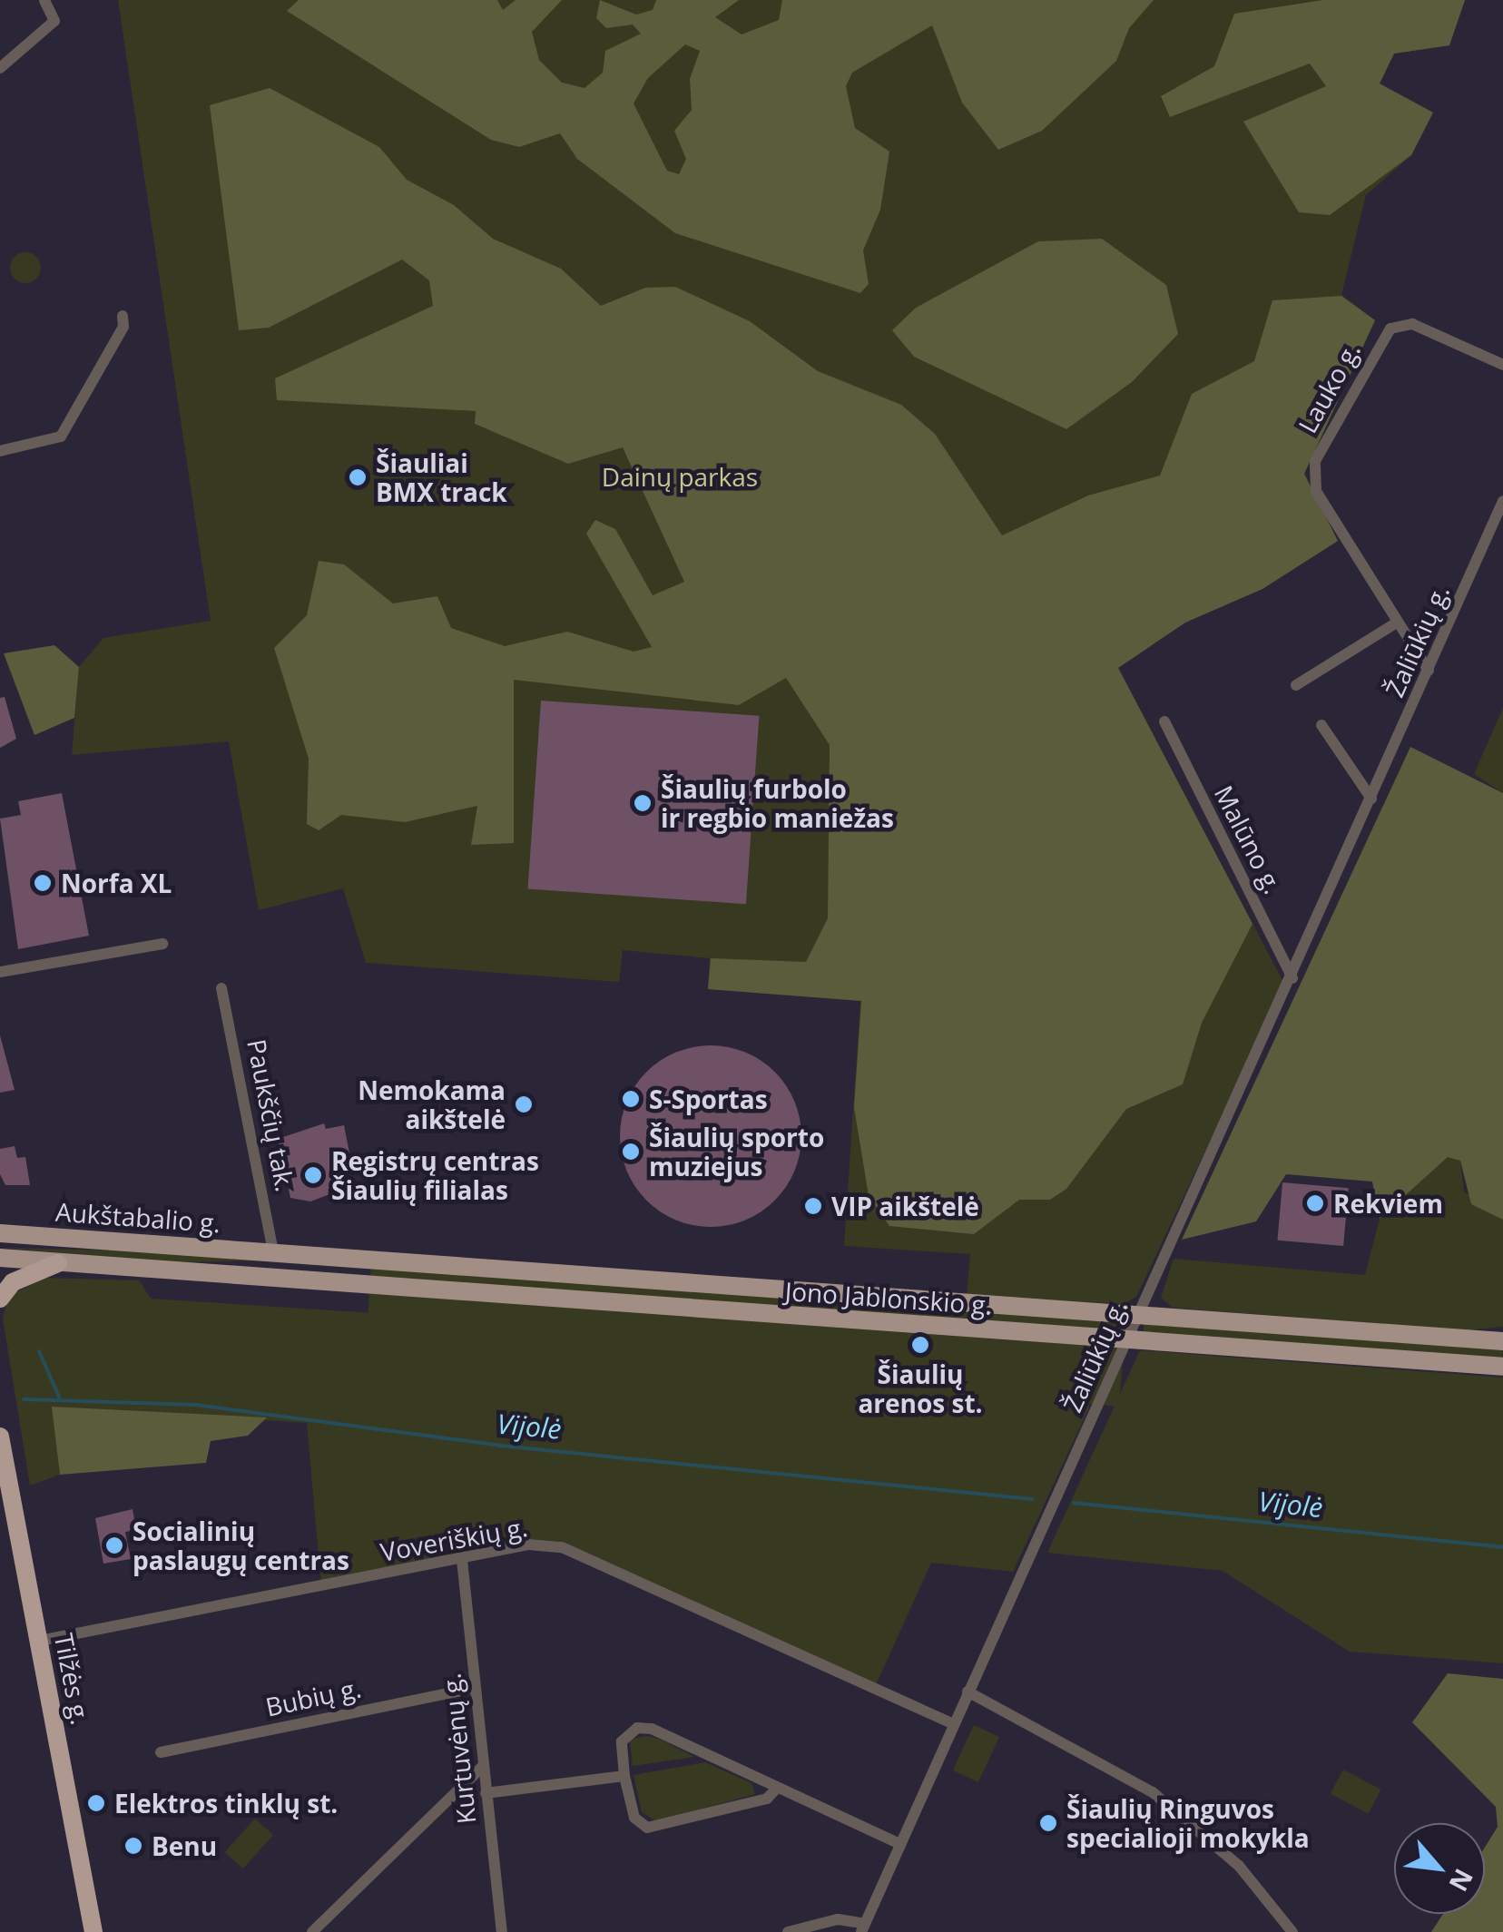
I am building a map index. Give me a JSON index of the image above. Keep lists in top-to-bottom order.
{
  "streets": {
    "highway": ["Tilžės g."],
    "main road": ["Aukštabalio g.", "Jono Jablonskio g."],
    "street": [
      "Lauko g.",
      "Žaliūkių g.",
      "Malūno g.",
      "Paukščių tak.",
      "Voveriškių g.",
      "Bubių g.",
      "Kurtuvėnų g."
    ]
  },
  "crossings": [
    ["Lauko g.", "Žaliūkių g."],
    ["Žaliūkių g.", "Malūno g."],
    ["Žaliūkių g.", "Jono Jablonskio g."],
    ["Žaliūkių g.", "Voveriškių g."],
    ["Paukščių tak.", "Aukštabalio g."],
    ["Paukščių tak.", "Jono Jablonskio g."],
    ["Aukštabalio g.", "Jono Jablonskio g."],
    ["Voveriškių g.", "Tilžės g."],
    ["Voveriškių g.", "Kurtuvėnų g."],
    ["Bubių g.", "Kurtuvėnų g."]
  ],
  "water": ["Vijolė"],
  "parks": ["Dainų parkas"],
  "places": [
    "Šiauliai BMX track",
    "Šiaulių furbolo ir regbio maniežas",
    "Norfa XL",
    "S-Sportas",
    "Nemokama aikštelė",
    "Šiaulių sporto muziejus",
    "Registrų centras Šiaulių filialas",
    "Rekviem",
    "VIP aikštelė",
    "Šiaulių arenos st.",
    "Socialinių paslaugų centras",
    "Elektros tinklų st.",
    "Šiaulių Ringuvos specialioji mokykla",
    "Benu"
  ],
  "north": "bottom right"
}
